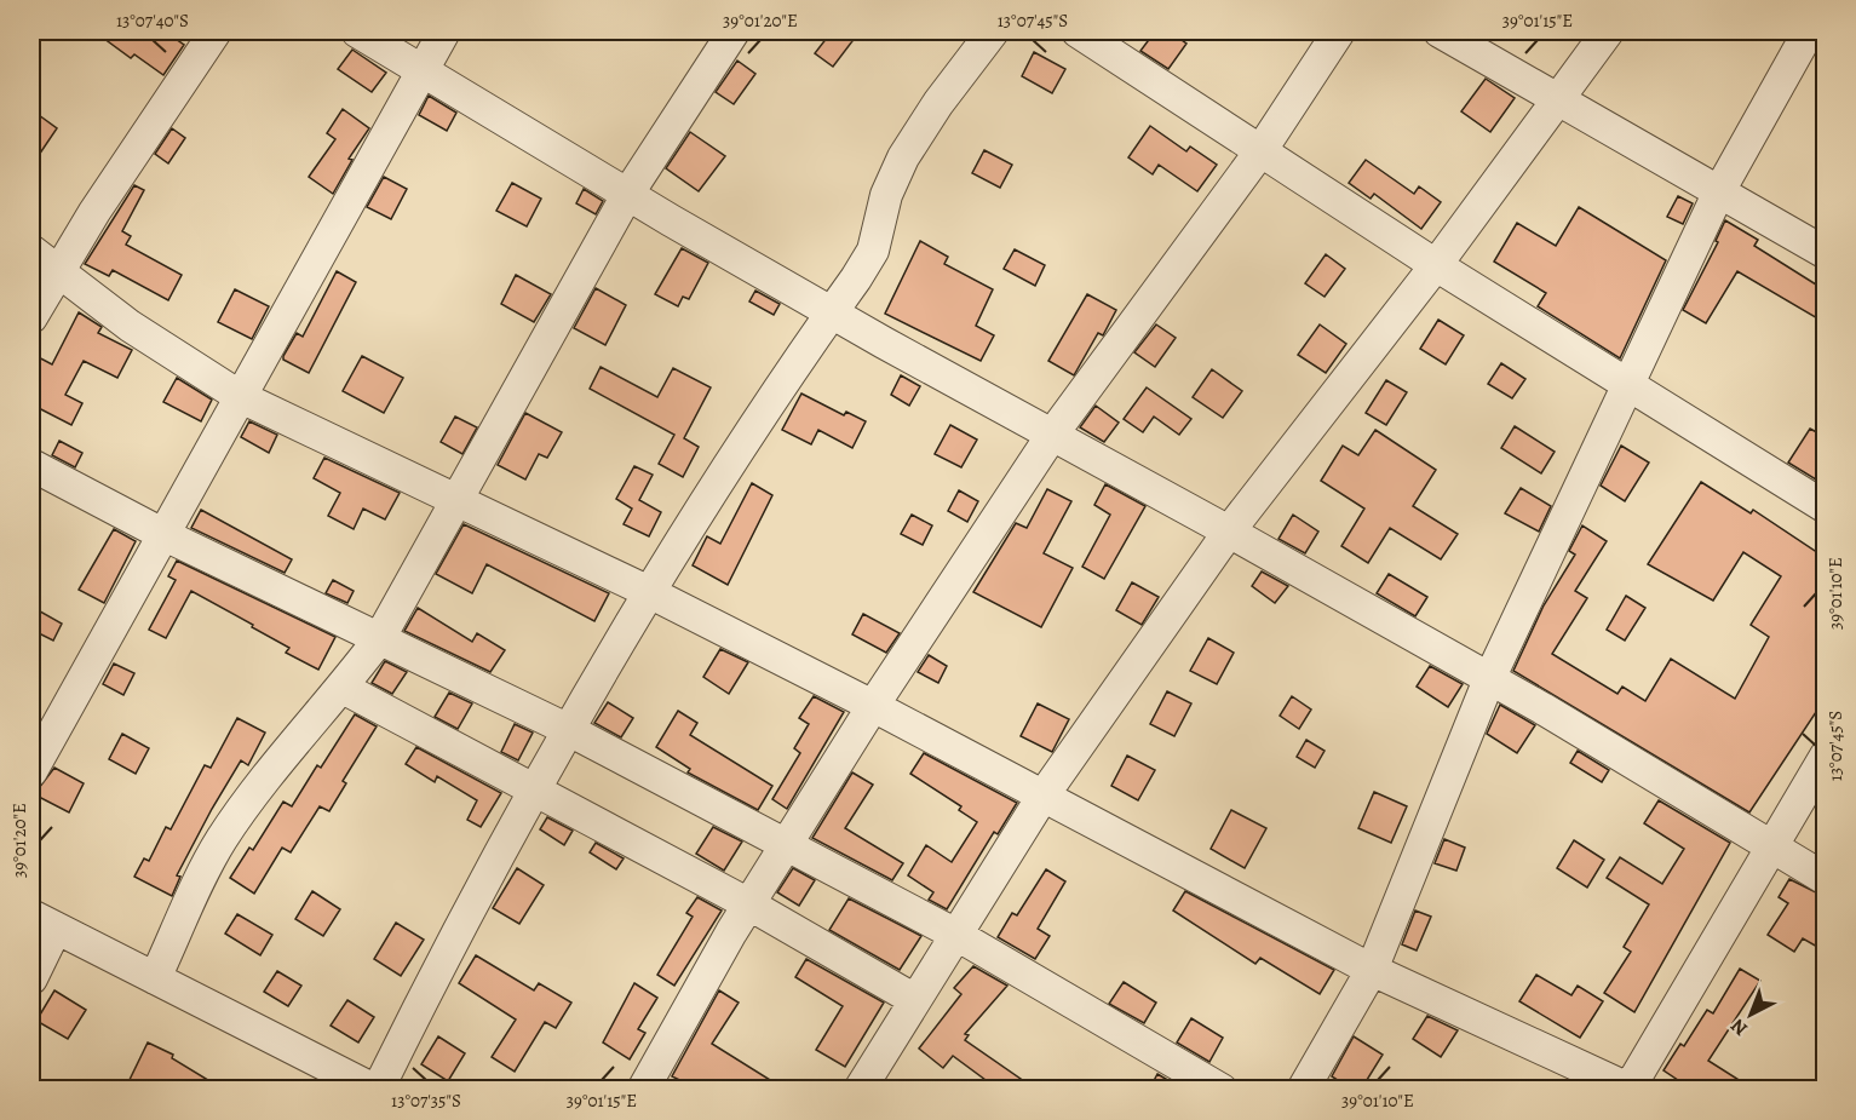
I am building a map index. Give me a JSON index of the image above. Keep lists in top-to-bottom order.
{
  "north": "bottom left",
  "coordinates": [
    "13°07'40\"S",
    "39°01'20\"E",
    "13°07'45\"S",
    "39°01'15\"E",
    "39°01'10\"E",
    "13°07'35\"S"
  ]
}
